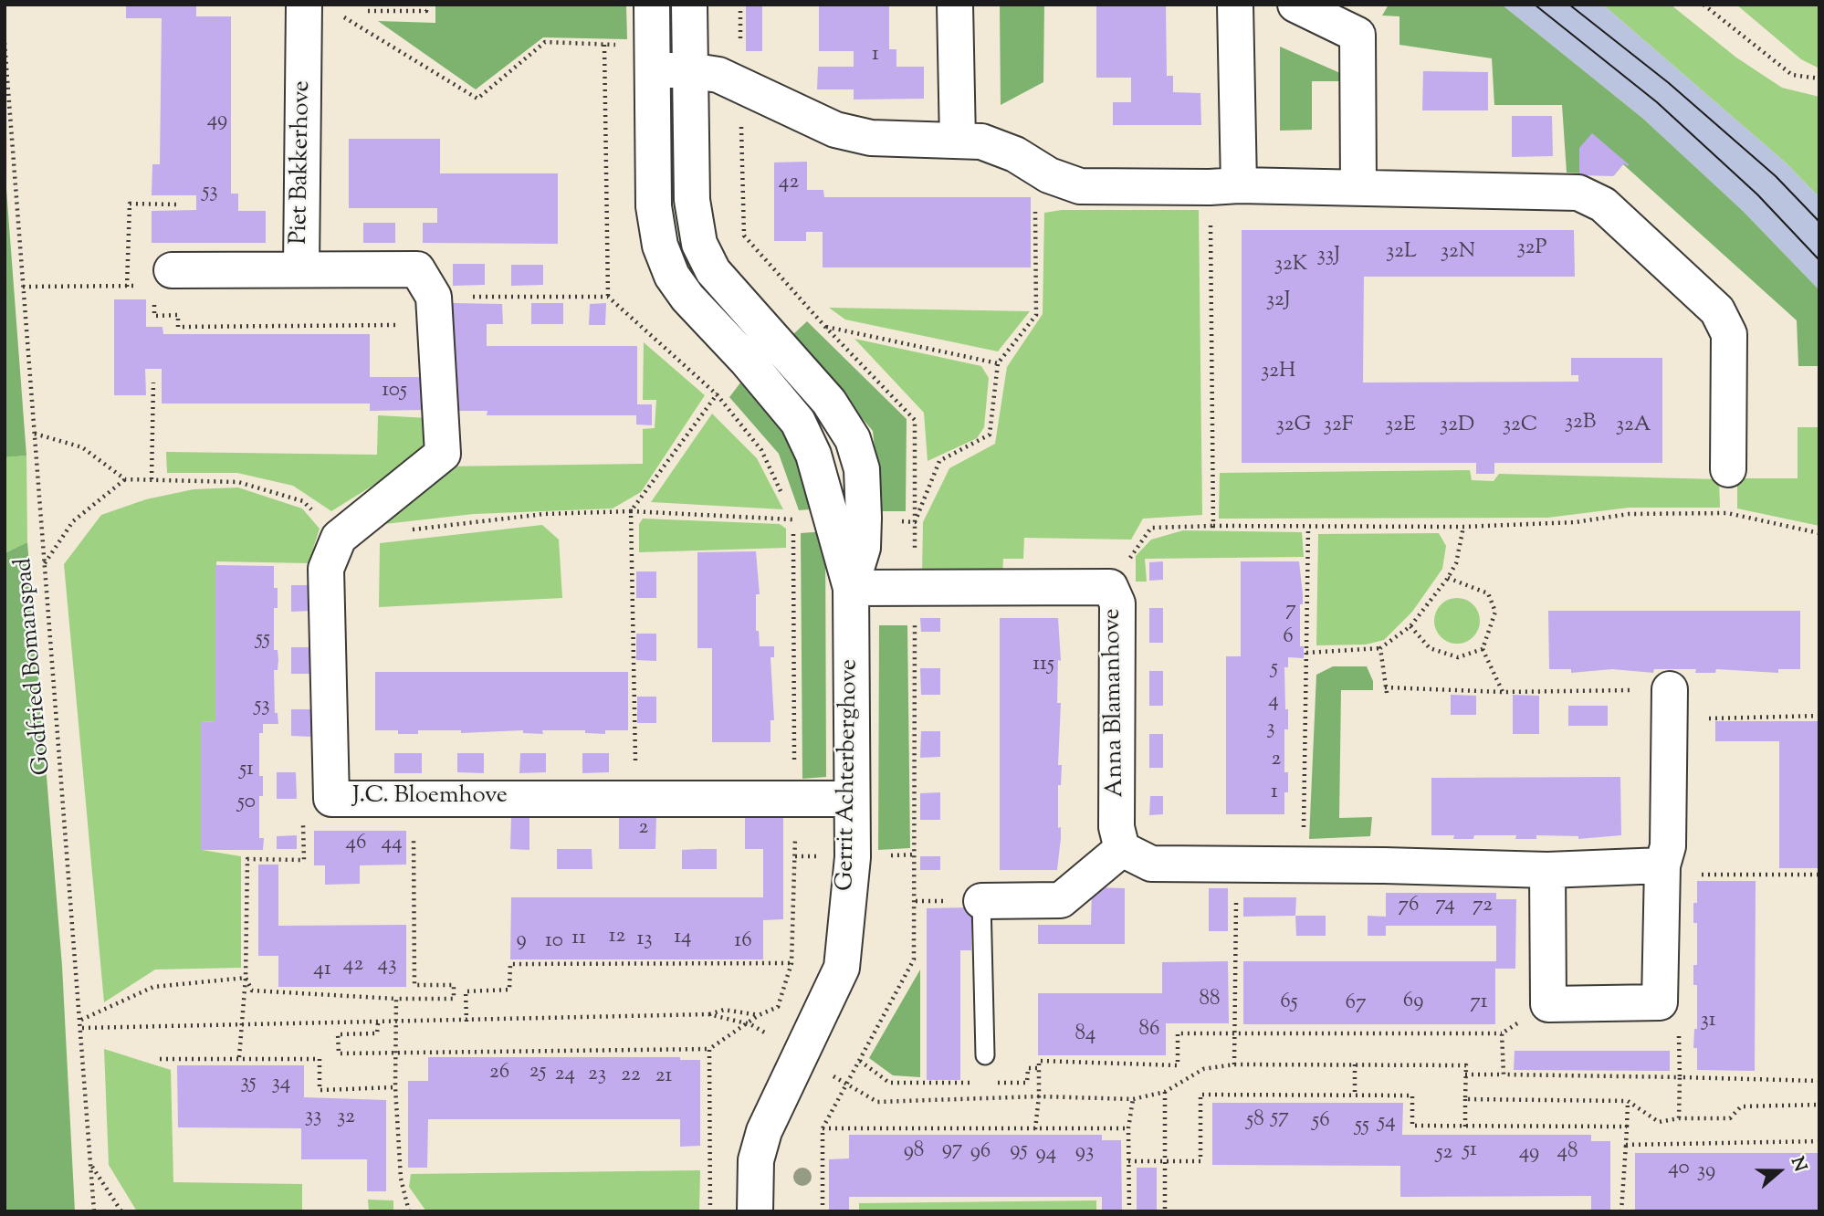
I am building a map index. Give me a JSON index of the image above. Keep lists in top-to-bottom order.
{
  "streets": {
    "street": [
      "Piet Bakkerhove",
      "Anna Blamanhove",
      "Gerrit Achterberghove",
      "J.C. Bloemhove"
    ],
    "path": ["Godfried Bomanspad"]
  },
  "crossings": [
    ["Anna Blamanhove", "Gerrit Achterberghove"],
    ["Gerrit Achterberghove", "J.C. Bloemhove"]
  ],
  "house_numbers": [
    "1",
    "49",
    "42",
    "53",
    "32P",
    "32L",
    "32N",
    "33J",
    "32K",
    "32J",
    "32H",
    "105",
    "32B",
    "32G",
    "32F",
    "32E",
    "32D",
    "32C",
    "32A",
    "7",
    "6",
    "55",
    "115",
    "5",
    "4",
    "53",
    "3",
    "2",
    "51",
    "1",
    "50",
    "2",
    "46",
    "44",
    "74",
    "76",
    "72",
    "12",
    "14",
    "11",
    "13",
    "9",
    "10",
    "16",
    "42",
    "43",
    "41",
    "88",
    "69",
    "65",
    "71",
    "67",
    "31",
    "86",
    "84",
    "25",
    "26",
    "24",
    "23",
    "22",
    "21",
    "35",
    "34",
    "33",
    "32",
    "57",
    "58",
    "56",
    "54",
    "55",
    "97",
    "95",
    "51",
    "98",
    "96",
    "93",
    "48",
    "52",
    "49",
    "94",
    "40",
    "39"
  ],
  "north": "right"
}
